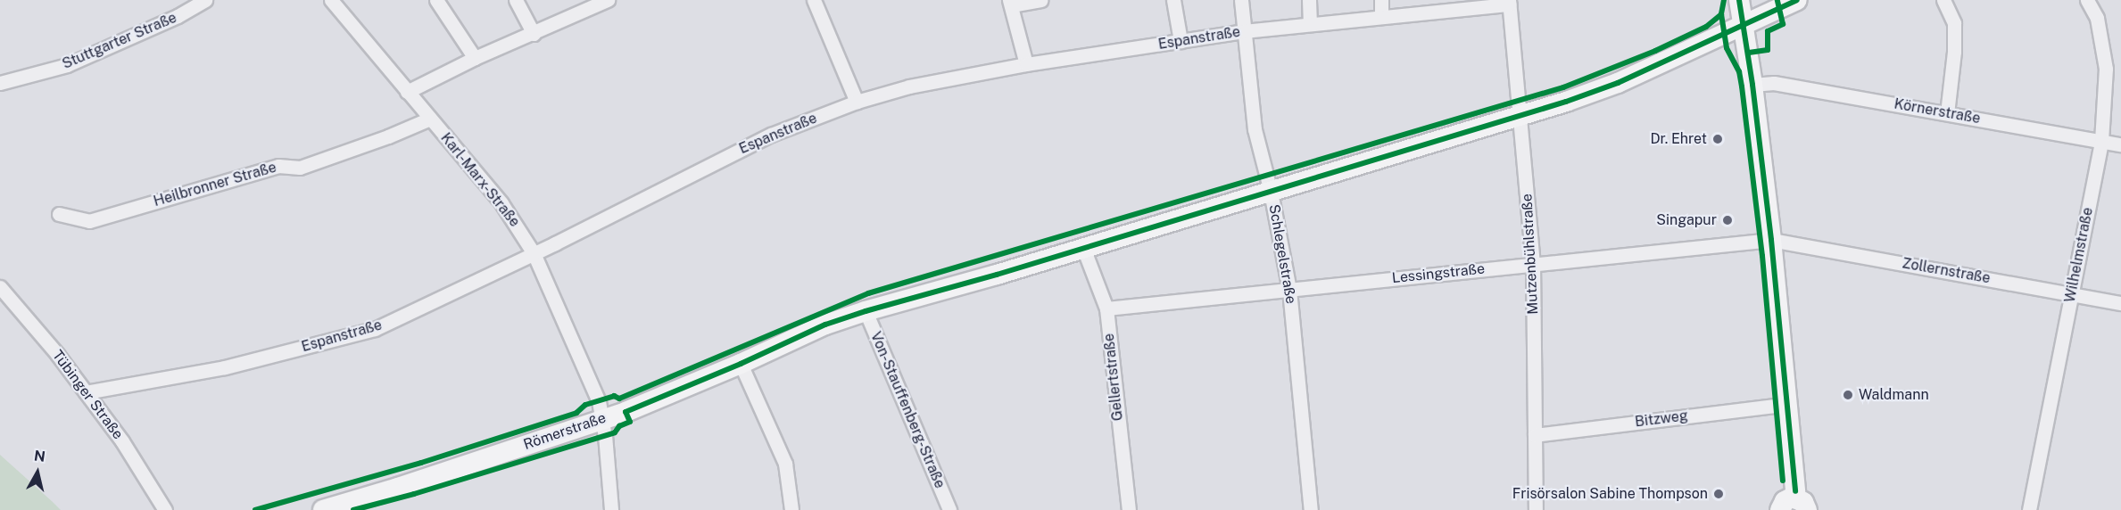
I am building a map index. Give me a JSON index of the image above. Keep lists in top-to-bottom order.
{
  "streets": {
    "street": [
      "Espanstraße",
      "Stuttgarter Straße",
      "Körnerstraße",
      "Karl-Marx-Straße",
      "Heilbronner Straße",
      "Schlegelstraße",
      "Mutzenbühlstraße",
      "Wilhelmstraße",
      "Zollernstraße",
      "Lessingstraße",
      "Gellertstraße",
      "Tübinger Straße",
      "Von-Stauffenberg-Straße",
      "Bitzweg",
      "Römerstraße"
    ]
  },
  "crossings": [
    ["Espanstraße", "Karl-Marx-Straße"],
    ["Espanstraße", "Schlegelstraße"],
    ["Espanstraße", "Mutzenbühlstraße"],
    ["Espanstraße", "Tübinger Straße"],
    ["Körnerstraße", "Wilhelmstraße"],
    ["Karl-Marx-Straße", "Heilbronner Straße"],
    ["Karl-Marx-Straße", "Römerstraße"],
    ["Schlegelstraße", "Lessingstraße"],
    ["Schlegelstraße", "Römerstraße"],
    ["Mutzenbühlstraße", "Lessingstraße"],
    ["Mutzenbühlstraße", "Bitzweg"],
    ["Mutzenbühlstraße", "Römerstraße"],
    ["Wilhelmstraße", "Zollernstraße"],
    ["Zollernstraße", "Lessingstraße"],
    ["Lessingstraße", "Gellertstraße"],
    ["Gellertstraße", "Römerstraße"],
    ["Von-Stauffenberg-Straße", "Römerstraße"]
  ],
  "places": [
    "Dr. Ehret",
    "Singapur",
    "Waldmann",
    "Frisörsalon Sabine Thompson"
  ],
  "north": "top"
}
